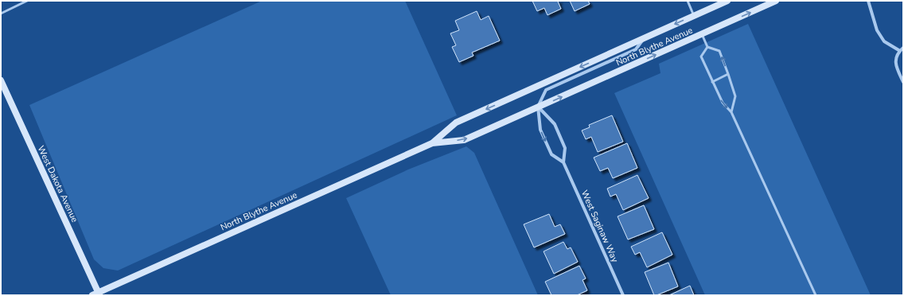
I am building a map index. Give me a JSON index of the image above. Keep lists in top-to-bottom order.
{
  "streets": {
    "street": ["North Blythe Avenue", "West Dakota Avenue", "West Saginaw Way"]
  },
  "crossings": [
    ["North Blythe Avenue", "West Dakota Avenue"],
    ["North Blythe Avenue", "West Saginaw Way"]
  ]
}
